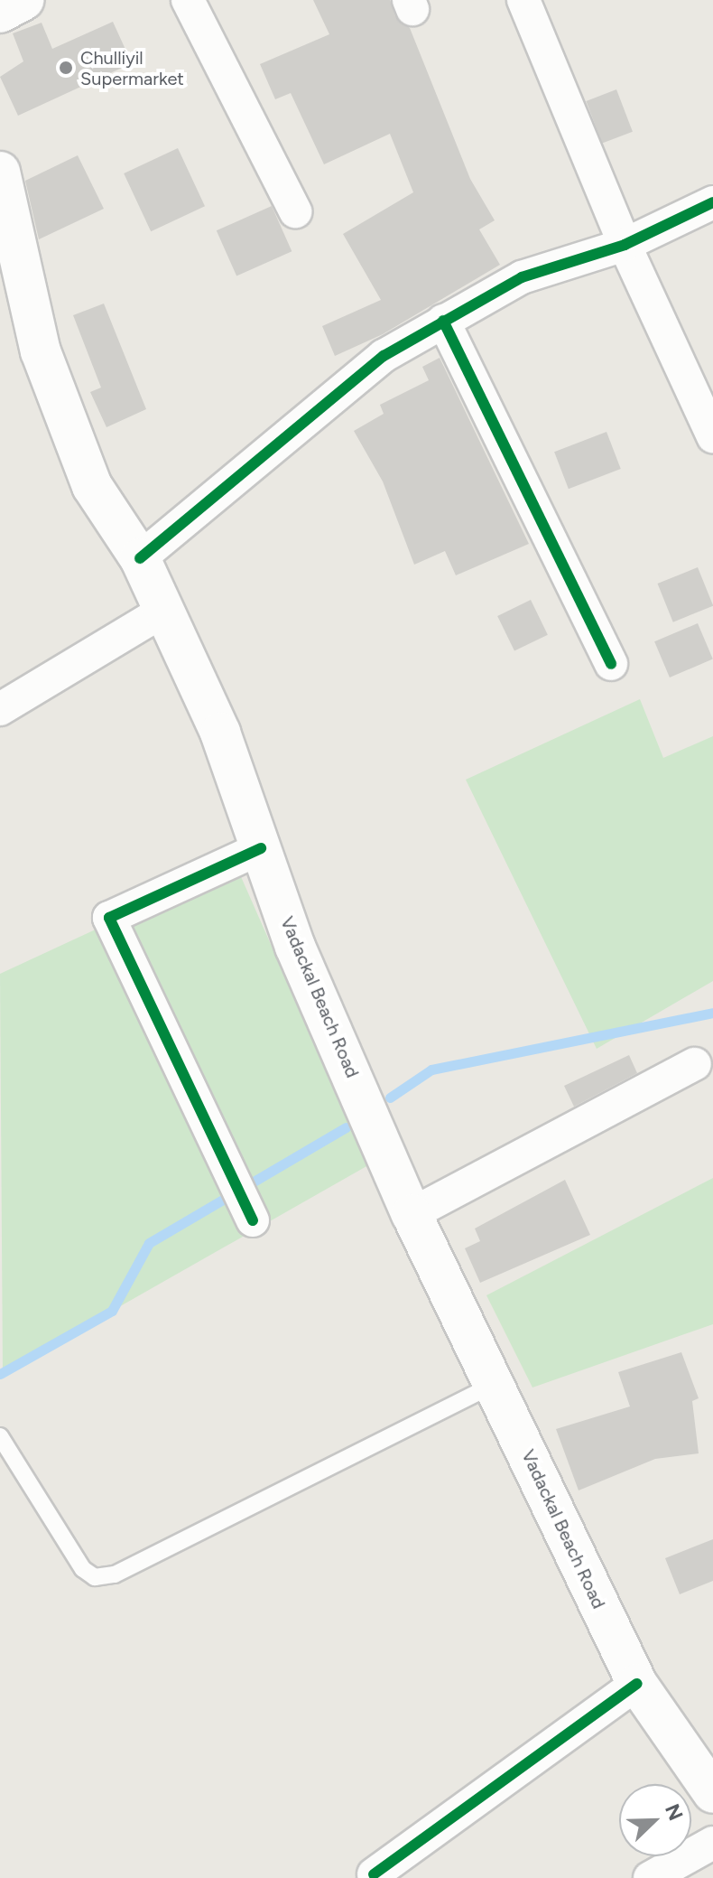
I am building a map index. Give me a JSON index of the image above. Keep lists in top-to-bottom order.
{
  "streets": {
    "main road": ["Vadackal Beach Road"]
  },
  "places": ["Chulliyil Supermarket"],
  "north": "top right"
}
